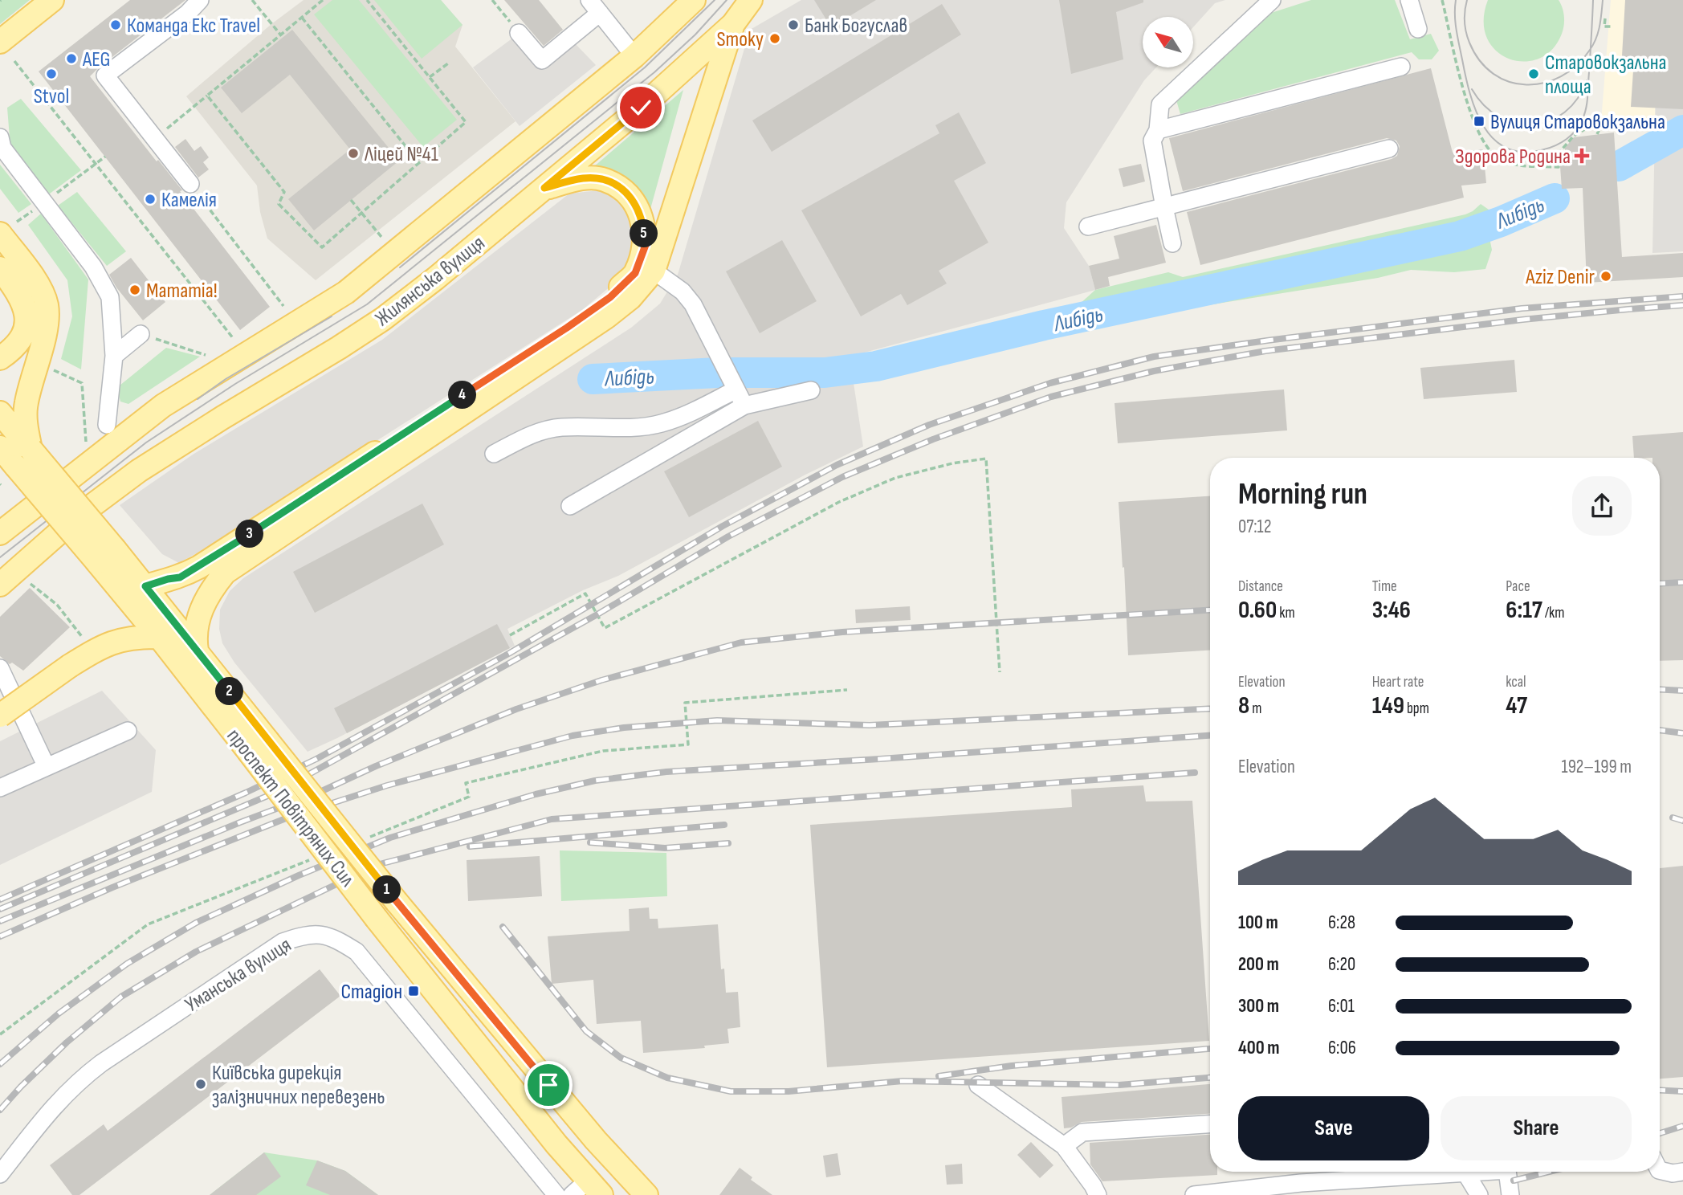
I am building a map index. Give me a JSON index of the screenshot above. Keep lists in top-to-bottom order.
{
  "streets": {
    "main road": ["Жилянська вулиця", "проспект Повітряних Сил"],
    "street": ["Уманська вулиця"]
  },
  "water": ["Либідь"],
  "places": {
    "other": [
      "Команда Екс Travel",
      "Банк Богуслав",
      "Smoky",
      "AEG",
      "Stvol",
      "Старовокзальна площа",
      "Ліцей №41",
      "Камелія",
      "Aziz Denir",
      "Mamamia!",
      "Київська дирекція залізничних перевезень"
    ],
    "transit": ["Вулиця Старовокзальна", "Стадіон"],
    "health": ["Здорова Родина"]
  },
  "north": "top left",
  "page": {
    "pins": [
      "5",
      "4",
      "3",
      "2",
      "1"
    ],
    "heading": ["Morning run", "07:12"],
    "stats": [
      ["Distance", "0.60 km"],
      ["Time", "3:46"],
      ["Pace", "6:17 /km"],
      ["Elevation", "8 m"],
      ["Heart rate", "149 bpm"],
      ["kcal", "47"]
    ],
    "chart": ["Elevation", "192–199 m"],
    "list": [
      {
        "name": "100 m",
        "note": "6:28"
      },
      {
        "name": "200 m",
        "note": "6:20"
      },
      {
        "name": "300 m",
        "note": "6:01"
      },
      {
        "name": "400 m",
        "note": "6:06"
      }
    ],
    "buttons": ["Save", "Share"]
  }
}
